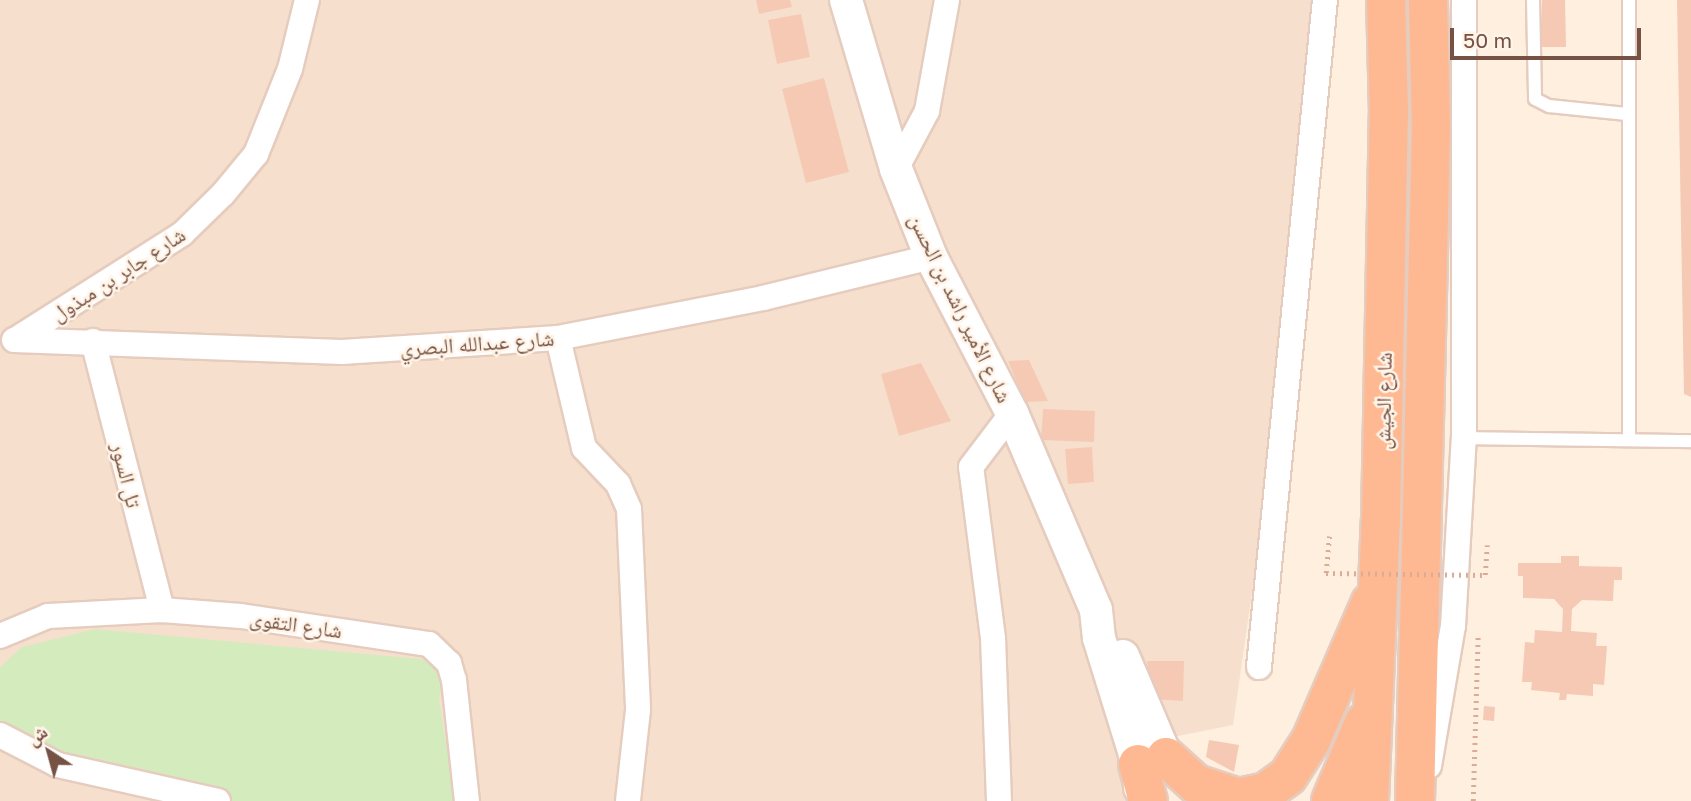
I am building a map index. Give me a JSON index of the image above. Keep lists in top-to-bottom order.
{
  "streets": {
    "highway": ["شارع الجيش"],
    "street": [
      "شارع جابر بن مبذول",
      "شارع الأمير راشد بن الحسن",
      "شارع عبدالله البصري",
      "تل السور",
      "شارع التقوى"
    ]
  },
  "crossings": [
    ["شارع جابر بن مبذول", "شارع عبدالله البصري"],
    ["شارع الأمير راشد بن الحسن", "شارع عبدالله البصري"],
    ["شارع عبدالله البصري", "تل السور"],
    ["تل السور", "شارع التقوى"]
  ],
  "scale_bar": "50 m",
  "north": "top left"
}
